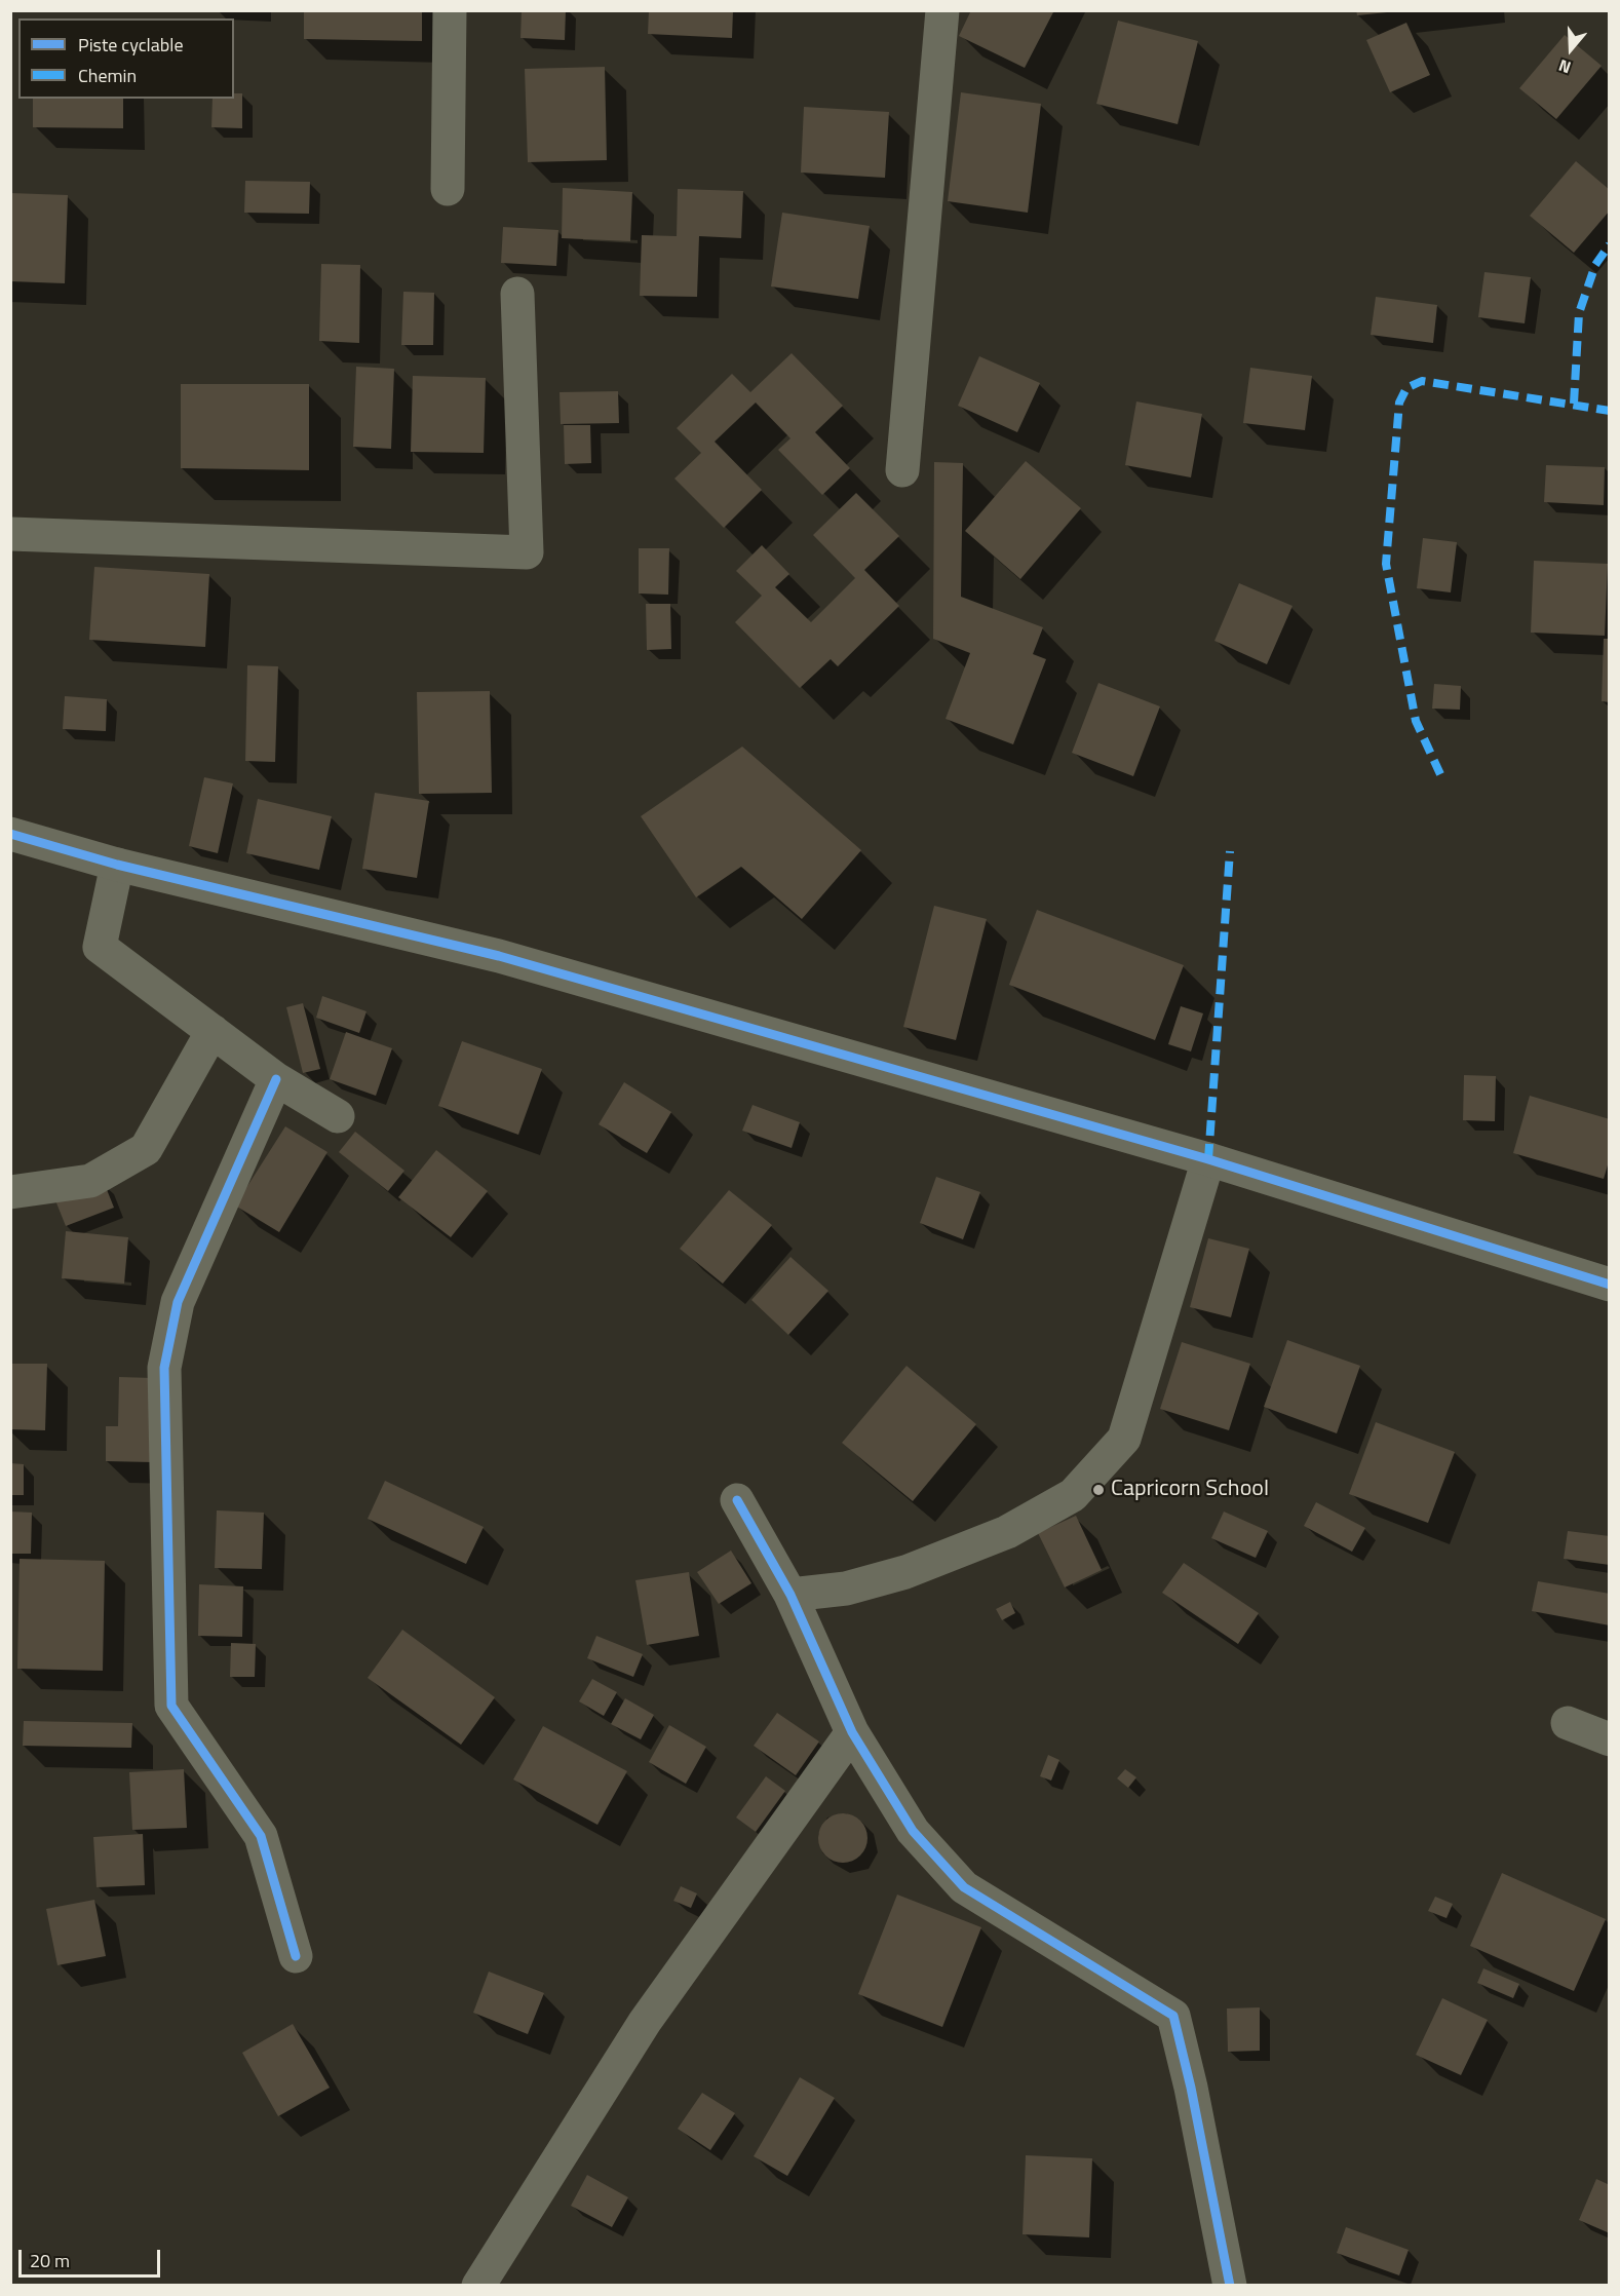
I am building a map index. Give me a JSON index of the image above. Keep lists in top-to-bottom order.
{
  "places": ["Capricorn School"],
  "legend": ["Piste cyclable", "Chemin"],
  "scale_bar": "20 m",
  "north": "bottom"
}
